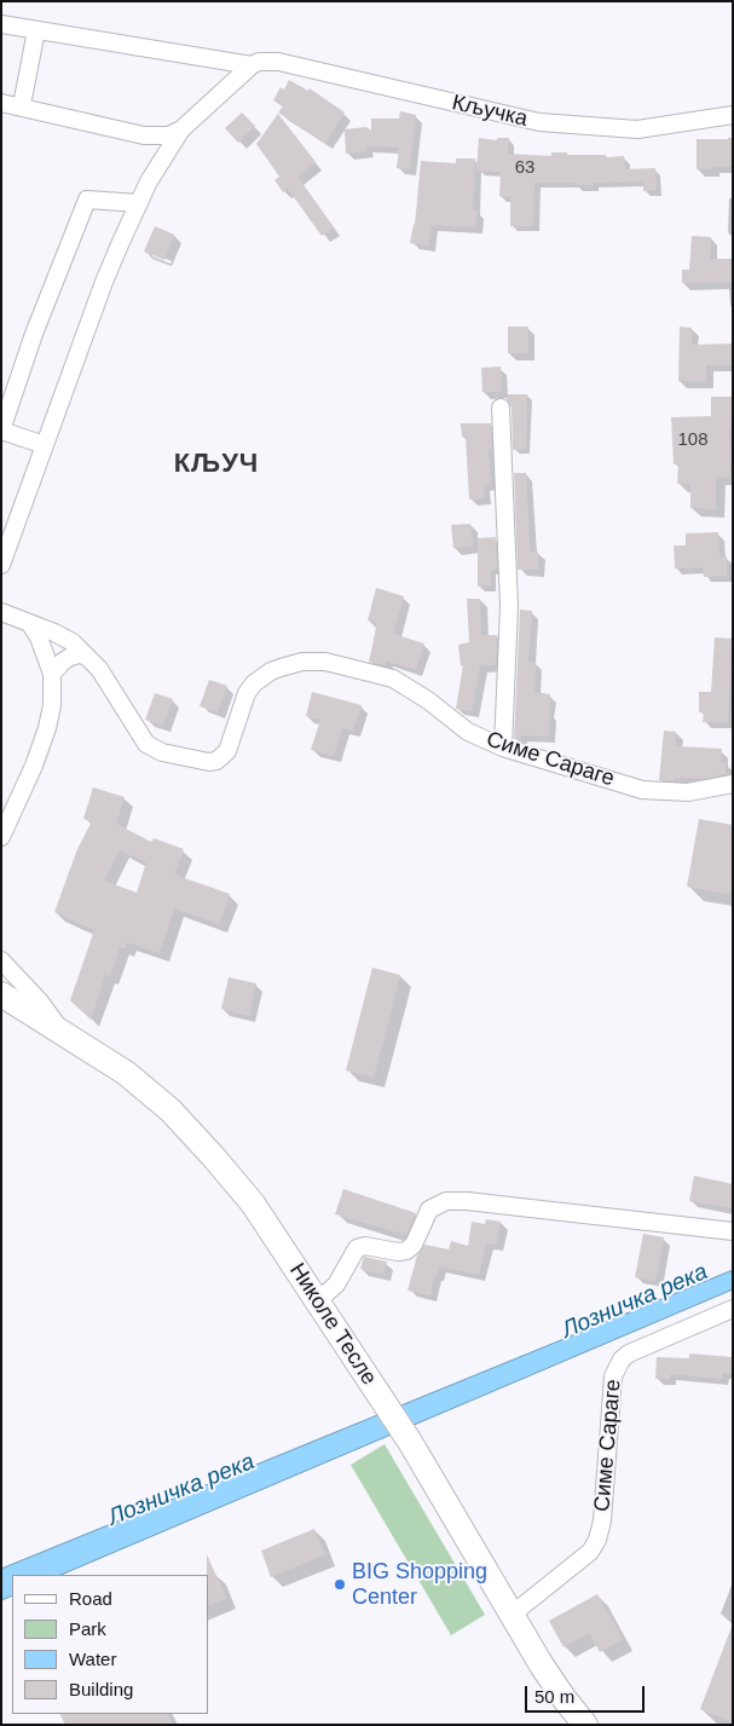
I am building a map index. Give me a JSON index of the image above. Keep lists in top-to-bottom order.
{
  "streets": {
    "street": ["Кључка", "Симе Сараге", "Николе Тесле"]
  },
  "crossings": [
    ["Симе Сараге", "Николе Тесле"]
  ],
  "districts": ["КЉУЧ"],
  "water": ["Лозничка река"],
  "places": ["BIG Shopping Center"],
  "house_numbers": ["63", "108"],
  "legend": [
    "Road",
    "Park",
    "Water",
    "Building"
  ],
  "scale_bar": "50 m"
}
